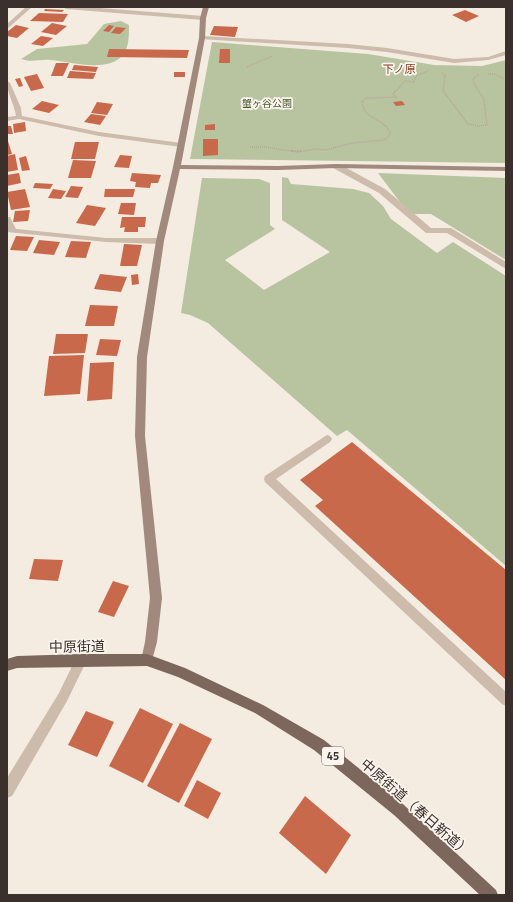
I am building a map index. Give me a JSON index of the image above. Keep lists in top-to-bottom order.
{
  "streets": {
    "main road": ["中原街道", "45", "中原街道（春日新道）"]
  },
  "crossings": [
    ["中原街道", "中原街道（春日新道）"]
  ],
  "districts": ["下ノ原"],
  "parks": ["蟹ヶ谷公園"]
}
